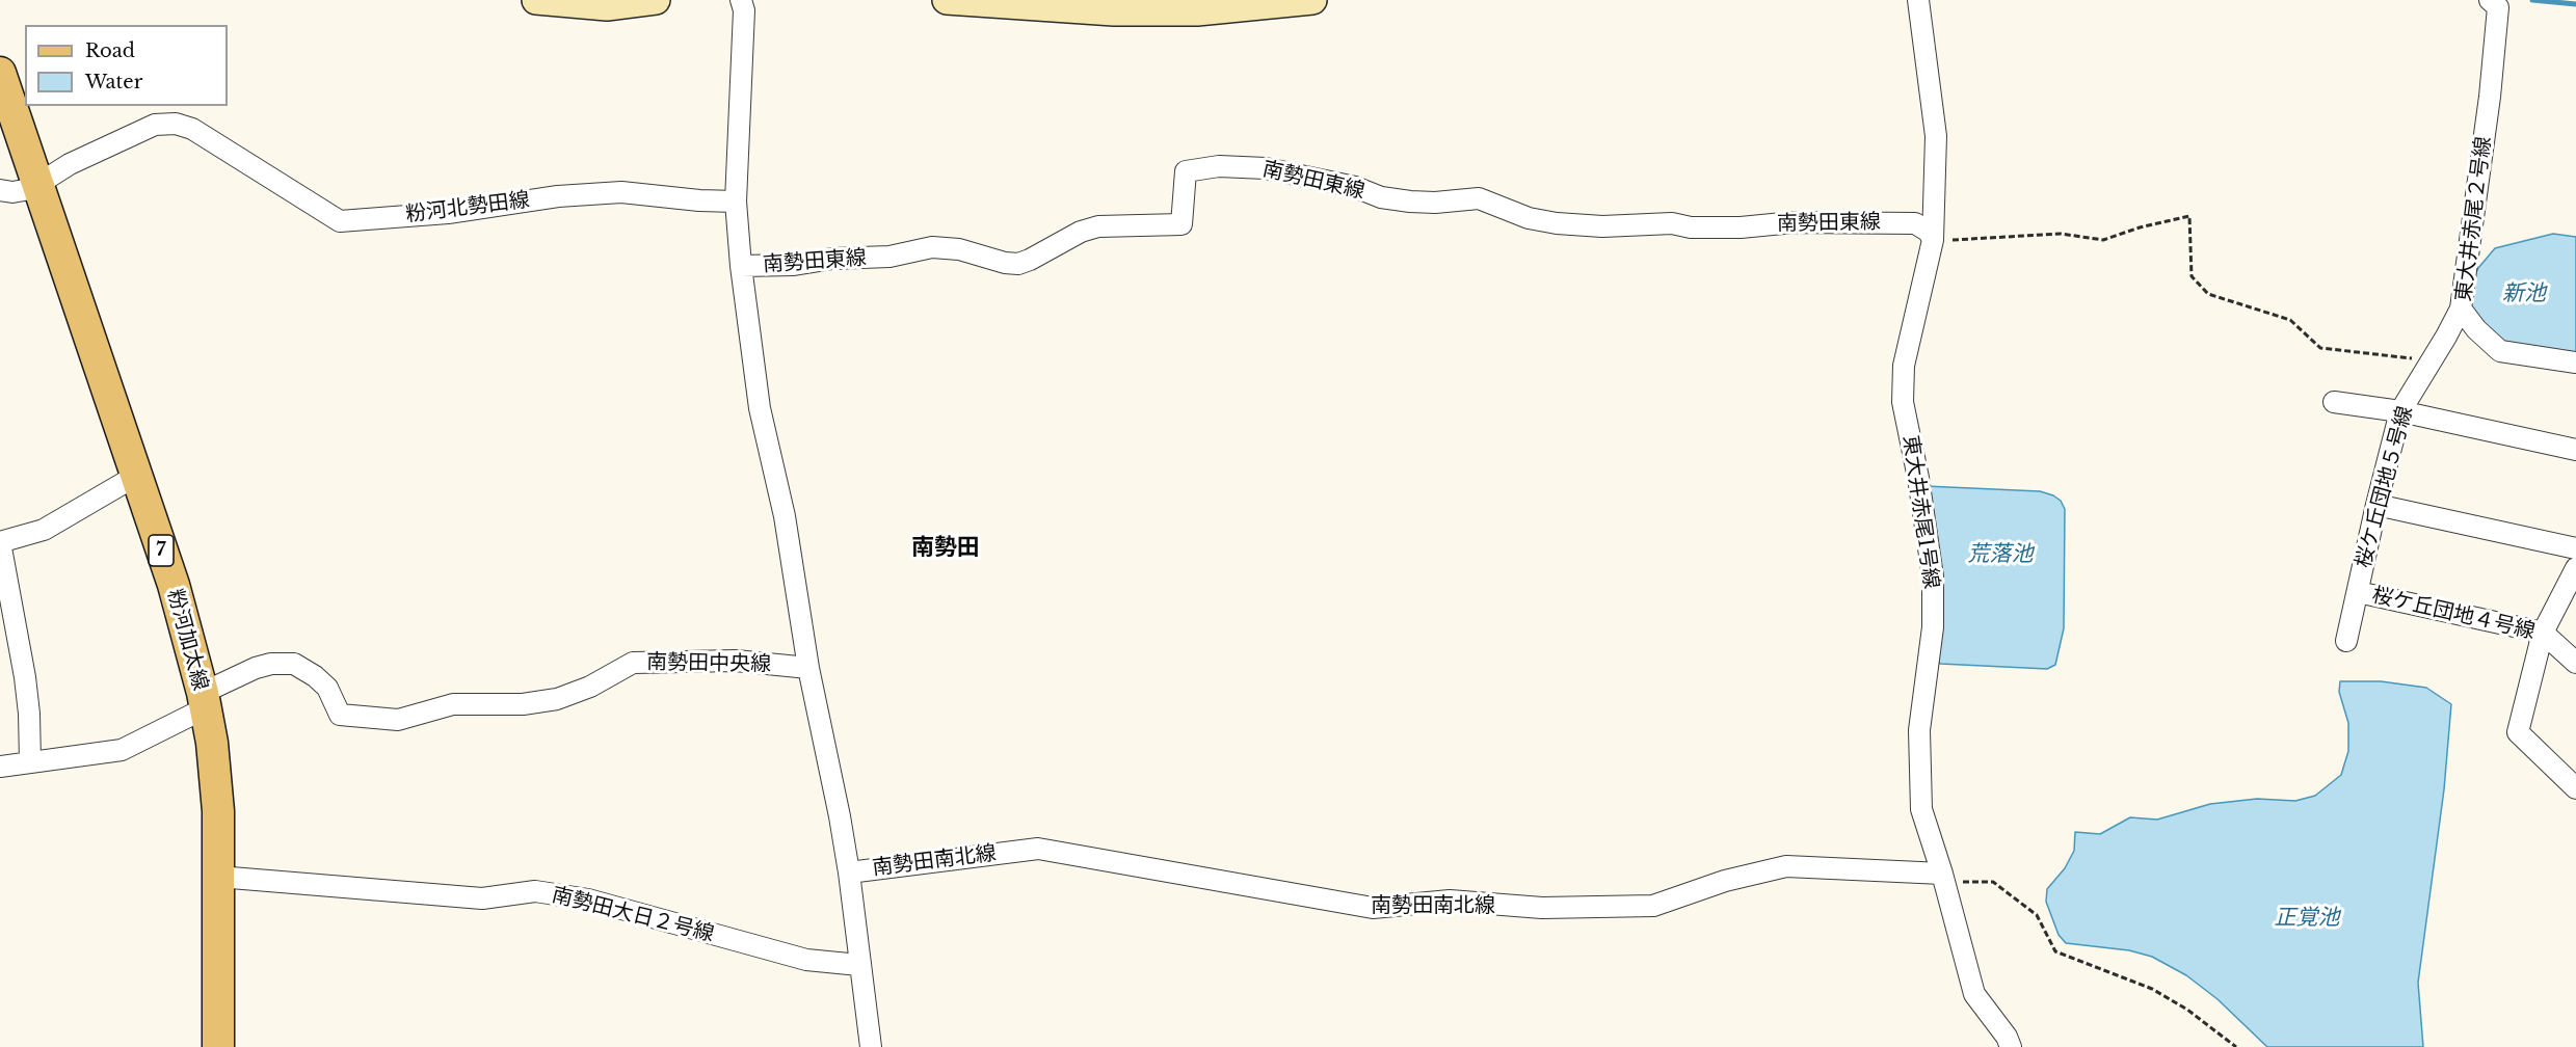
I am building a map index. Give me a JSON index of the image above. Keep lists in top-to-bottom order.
{
  "streets": {
    "main road": ["7", "粉河加太線"],
    "street": [
      "南勢田東線",
      "粉河北勢田線",
      "東大井赤尾２号線",
      "桜ケ丘団地５号線",
      "東大井赤尾1号線",
      "桜ケ丘団地４号線",
      "南勢田中央線",
      "南勢田南北線",
      "南勢田大日２号線"
    ]
  },
  "crossings": [
    ["南勢田東線", "東大井赤尾1号線"],
    ["粉河北勢田線", "粉河加太線"],
    ["東大井赤尾２号線", "桜ケ丘団地５号線"],
    ["桜ケ丘団地５号線", "桜ケ丘団地４号線"],
    ["東大井赤尾1号線", "南勢田南北線"],
    ["粉河加太線", "南勢田中央線"],
    ["粉河加太線", "南勢田大日２号線"]
  ],
  "districts": ["南勢田"],
  "water": ["新池", "荒落池", "正覚池"],
  "legend": ["Road", "Water"]
}
